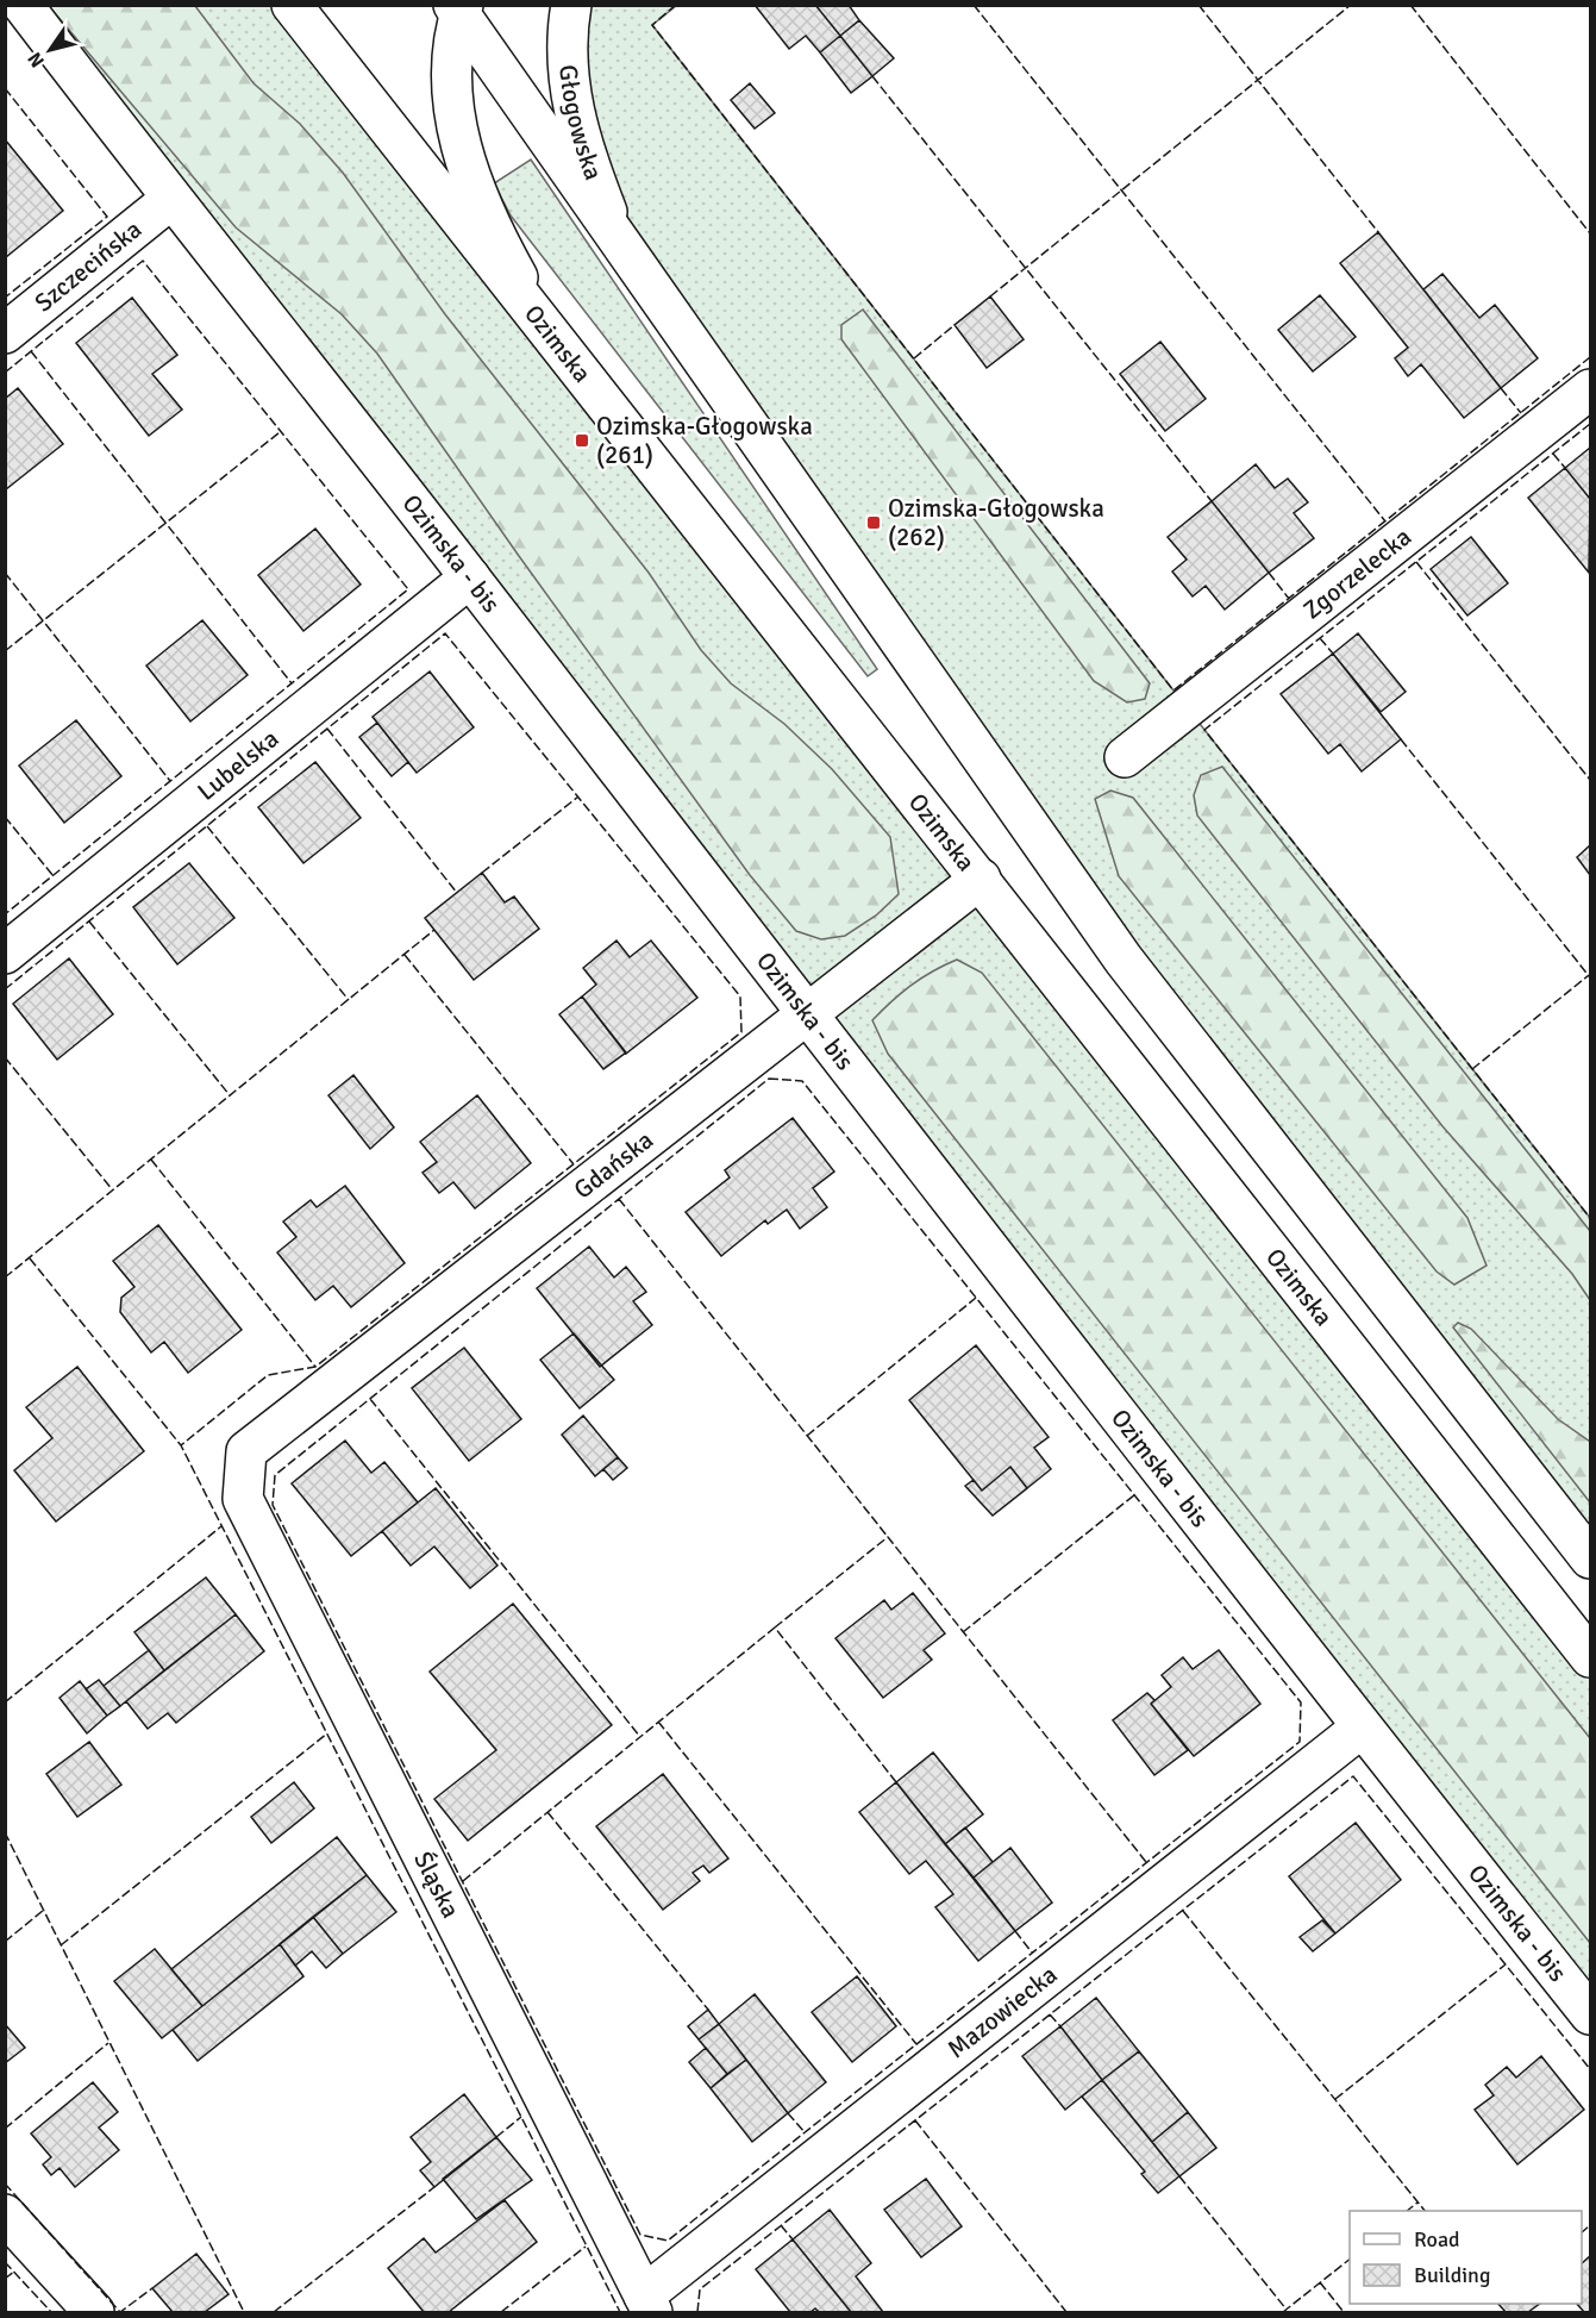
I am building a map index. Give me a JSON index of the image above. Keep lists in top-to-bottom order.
{
  "streets": {
    "street": [
      "Głogowska",
      "Szczecińska",
      "Ozimska",
      "Ozimska - bis",
      "Zgorzelecka",
      "Lubelska",
      "Gdańska",
      "Śląska",
      "Mazowiecka"
    ]
  },
  "crossings": [
    ["Szczecińska", "Ozimska - bis"],
    ["Ozimska", "Gdańska"],
    ["Ozimska - bis", "Lubelska"],
    ["Ozimska - bis", "Gdańska"],
    ["Ozimska - bis", "Mazowiecka"],
    ["Gdańska", "Śląska"],
    ["Śląska", "Mazowiecka"]
  ],
  "places": {
    "transit": ["Ozimska-Głogowska (261)", "Ozimska-Głogowska (262)"]
  },
  "legend": ["Road", "Building"],
  "north": "bottom left"
}
